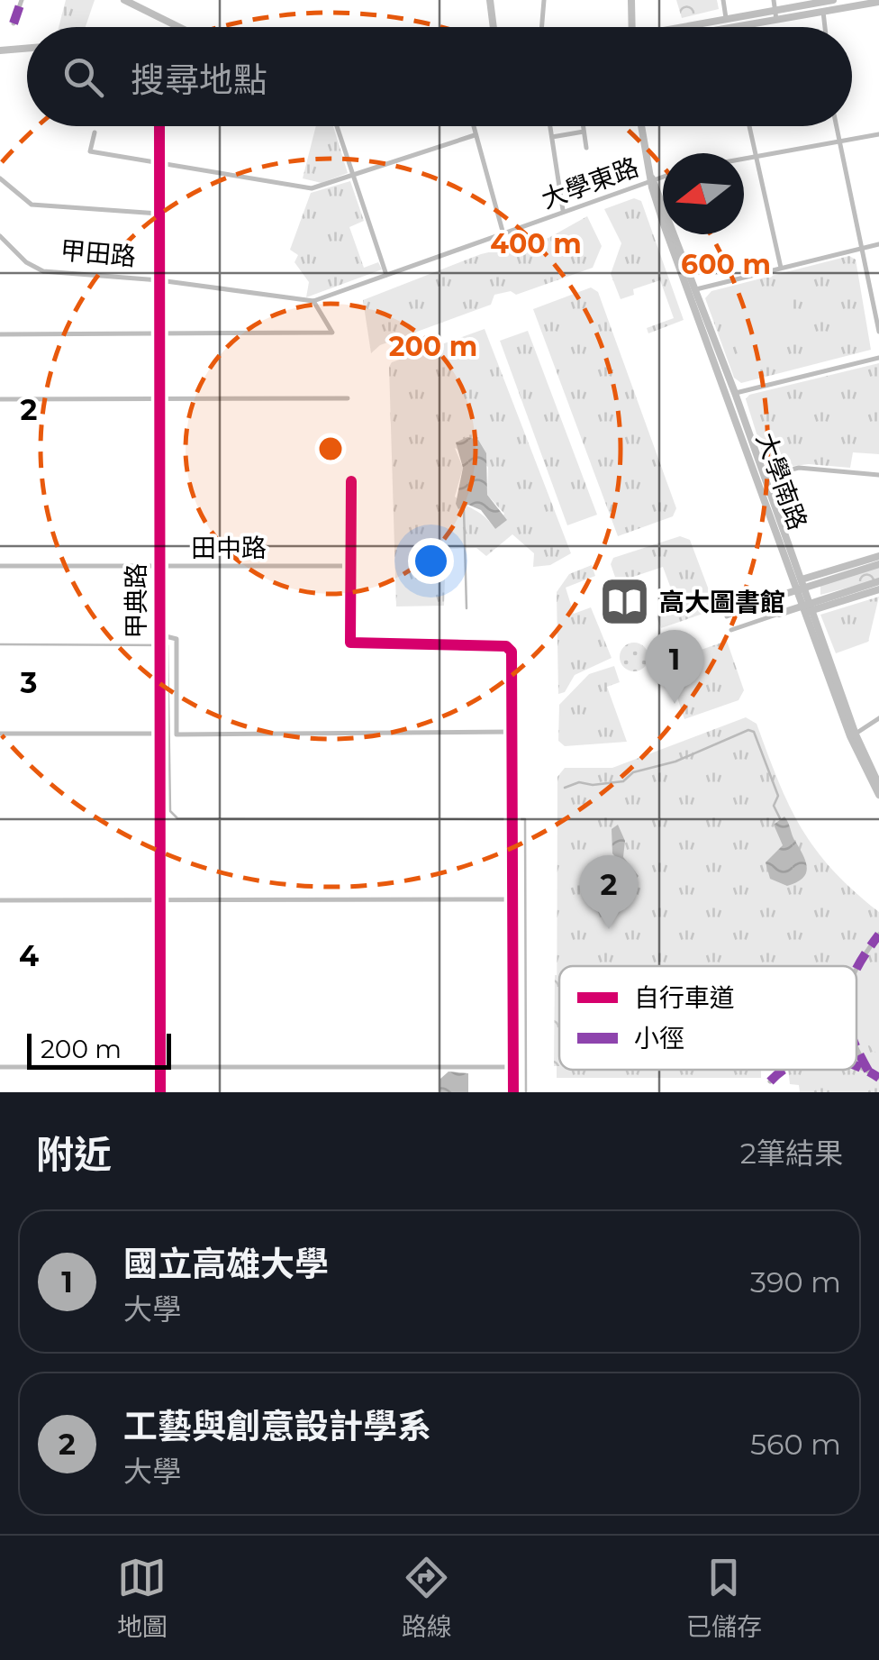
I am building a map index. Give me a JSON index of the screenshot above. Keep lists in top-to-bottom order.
{
  "streets": {
    "street": [
      "大學東路",
      "甲田路",
      "大學南路",
      "田中路",
      "甲典路"
    ]
  },
  "crossings": [
    ["大學東路", "甲田路"],
    ["大學東路", "大學南路"],
    ["甲田路", "甲典路"],
    ["田中路", "甲典路"]
  ],
  "places": {
    "library": ["高大圖書館"]
  },
  "legend": ["自行車道", "小徑"],
  "scale_bar": "200 m",
  "north": "left",
  "page": {
    "search": "搜尋地點",
    "pins": ["1", "2"],
    "scale": "200 m",
    "heading": ["附近", "2筆結果"],
    "list": [
      {
        "mark": "1",
        "name": "國立高雄大學",
        "note": "大學",
        "value": "390 m"
      },
      {
        "mark": "2",
        "name": "工藝與創意設計學系",
        "note": "大學",
        "value": "560 m"
      }
    ],
    "nav": ["地圖", "路線", "已儲存"]
  },
  "grid": {
    "rows": ["2", "3", "4"]
  },
  "rings": ["400 m", "600 m", "200 m"]
}
